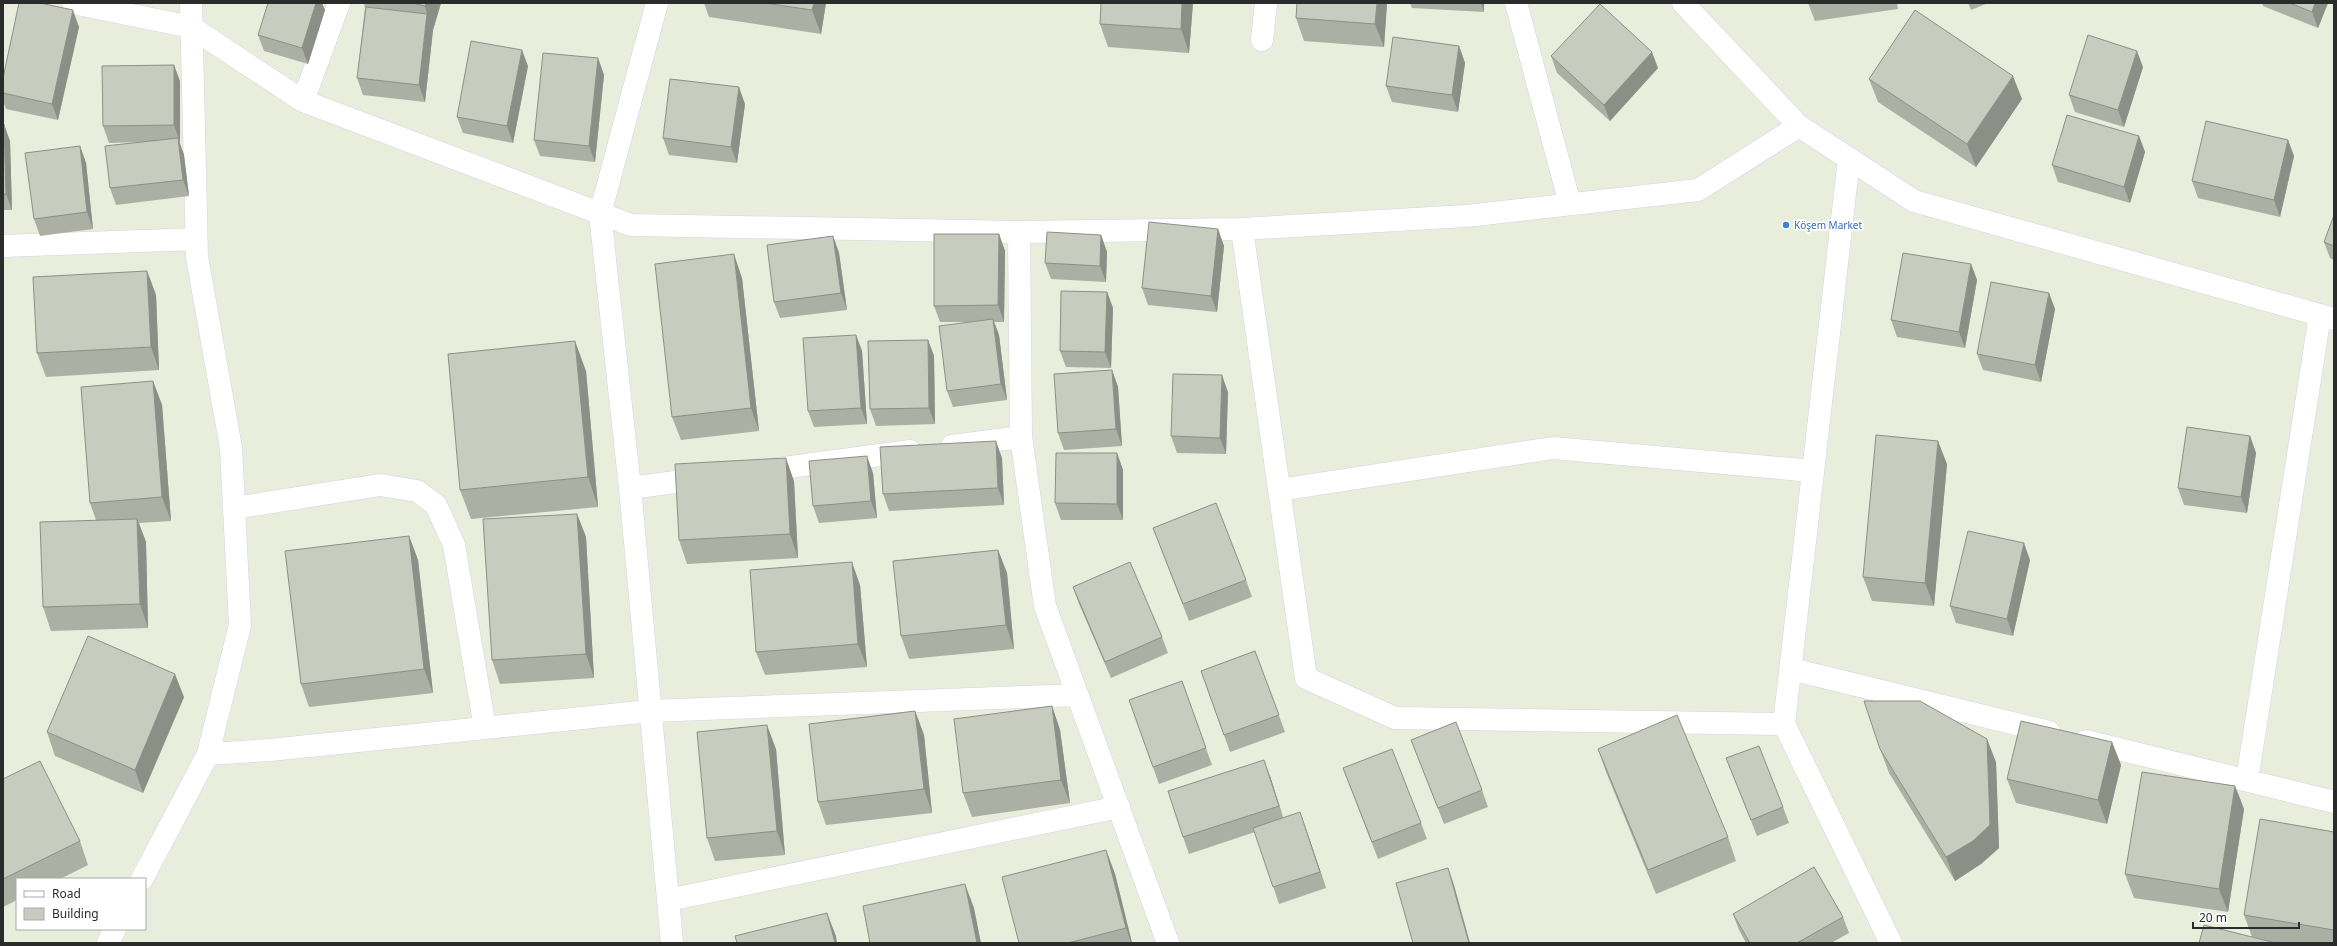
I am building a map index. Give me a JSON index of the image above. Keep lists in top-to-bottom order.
{
  "places": ["Köşem Market"],
  "legend": ["Road", "Building"],
  "scale_bar": "20 m"
}
